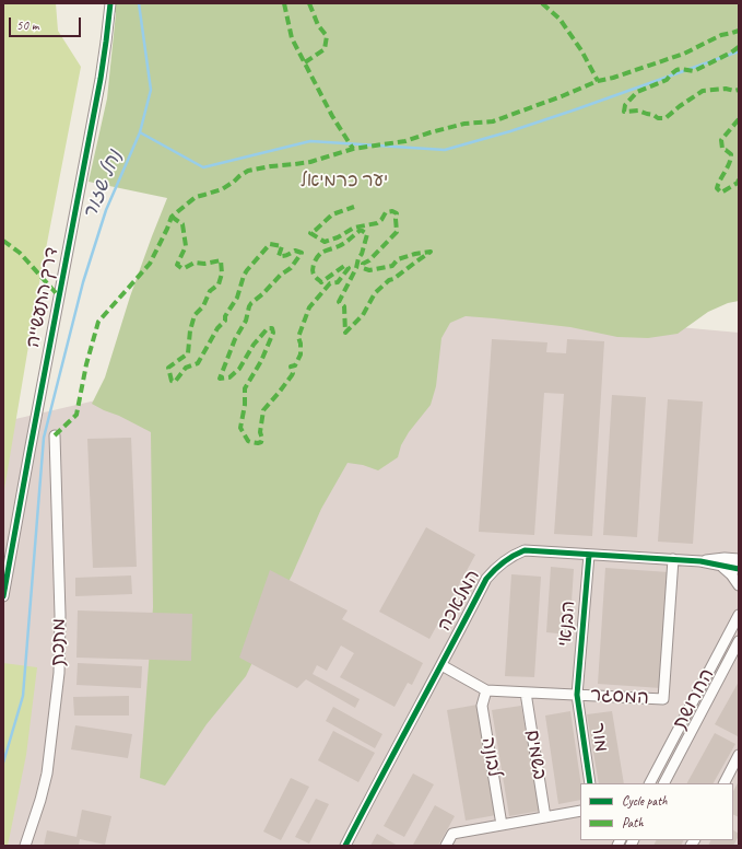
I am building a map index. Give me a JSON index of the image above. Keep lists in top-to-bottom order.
{
  "streets": {
    "street": [
      "דרך התעשייה",
      "המלאכה",
      "הבנאי",
      "מתכת",
      "המסגר",
      "החרושת",
      "מור",
      "בשמים",
      "לבונה"
    ]
  },
  "crossings": [
    ["המלאכה", "הבנאי"],
    ["המלאכה", "המסגר"],
    ["הבנאי", "המסגר"],
    ["הבנאי", "מור"],
    ["המסגר", "מור"],
    ["המסגר", "בשמים"],
    ["המסגר", "לבונה"]
  ],
  "water": ["נחל שזור"],
  "parks": ["יער כרמיאל"],
  "legend": ["Cycle path", "Path"],
  "scale_bar": "50 m"
}
